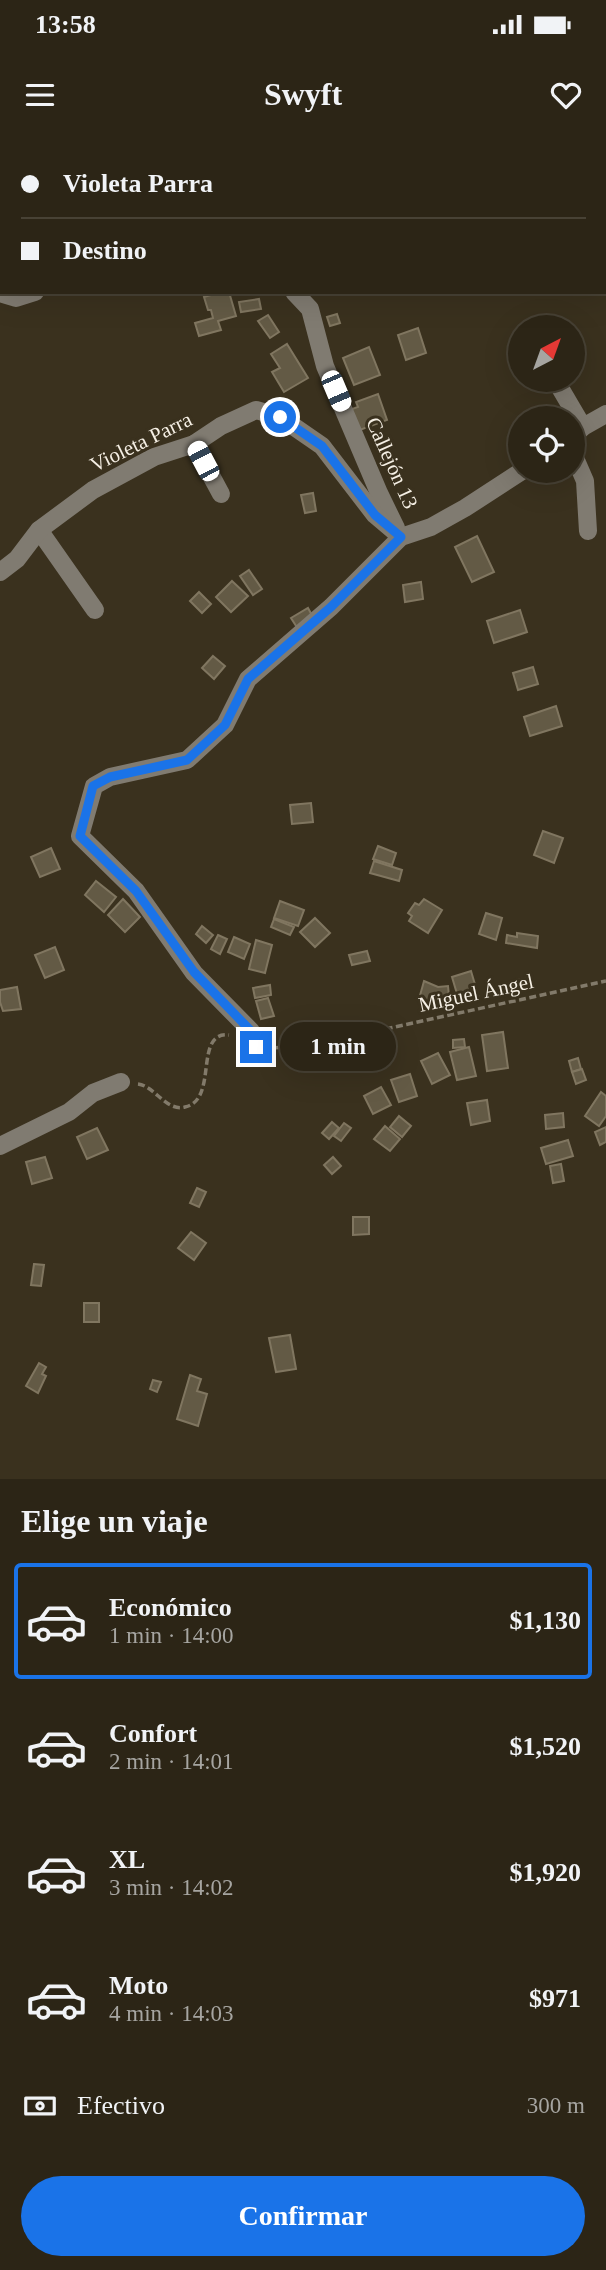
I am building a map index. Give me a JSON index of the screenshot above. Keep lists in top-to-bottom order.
{
  "streets": {
    "street": ["Violeta Parra", "Callejón 13"],
    "path": ["Miguel Ángel"]
  },
  "crossings": [
    ["Violeta Parra", "Callejón 13"]
  ],
  "north": "top right",
  "page": {
    "status": "13:58",
    "header": "Swyft",
    "banner": ["Violeta Parra", "Destino"],
    "bubble": "1 min",
    "heading": "Elige un viaje",
    "list": [
      {
        "name": "Económico",
        "note": "1 min · 14:00",
        "value": "$1,130"
      },
      {
        "name": "Confort",
        "note": "2 min · 14:01",
        "value": "$1,520"
      },
      {
        "name": "XL",
        "note": "3 min · 14:02",
        "value": "$1,920"
      },
      {
        "name": "Moto",
        "note": "4 min · 14:03",
        "value": "$971"
      }
    ],
    "pay": ["Efectivo", "300 m"],
    "buttons": "Confirmar"
  }
}
